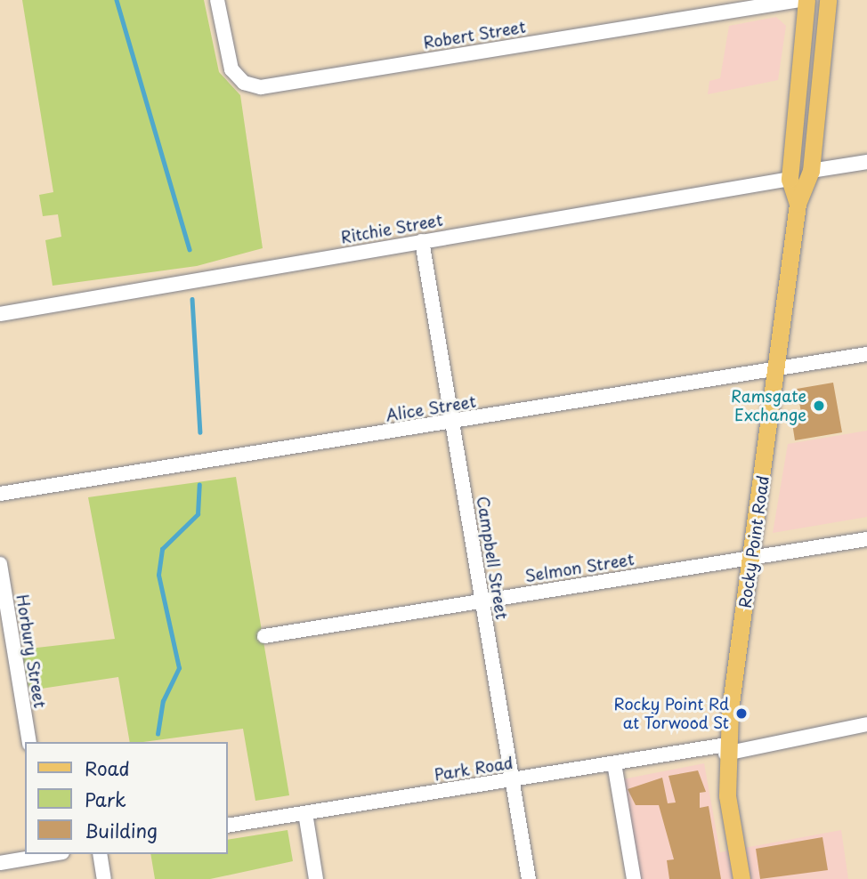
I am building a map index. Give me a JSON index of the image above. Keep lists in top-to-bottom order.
{
  "streets": {
    "main road": ["Rocky Point Road"],
    "street": [
      "Robert Street",
      "Ritchie Street",
      "Alice Street",
      "Campbell Street",
      "Selmon Street",
      "Horbury Street",
      "Park Road"
    ]
  },
  "crossings": [
    ["Ritchie Street", "Rocky Point Road"],
    ["Ritchie Street", "Campbell Street"],
    ["Alice Street", "Rocky Point Road"],
    ["Alice Street", "Campbell Street"],
    ["Rocky Point Road", "Selmon Street"],
    ["Rocky Point Road", "Park Road"],
    ["Campbell Street", "Selmon Street"],
    ["Campbell Street", "Park Road"]
  ],
  "places": ["Ramsgate Exchange", "Rocky Point Rd at Torwood St"],
  "legend": ["Road", "Park", "Building"]
}
